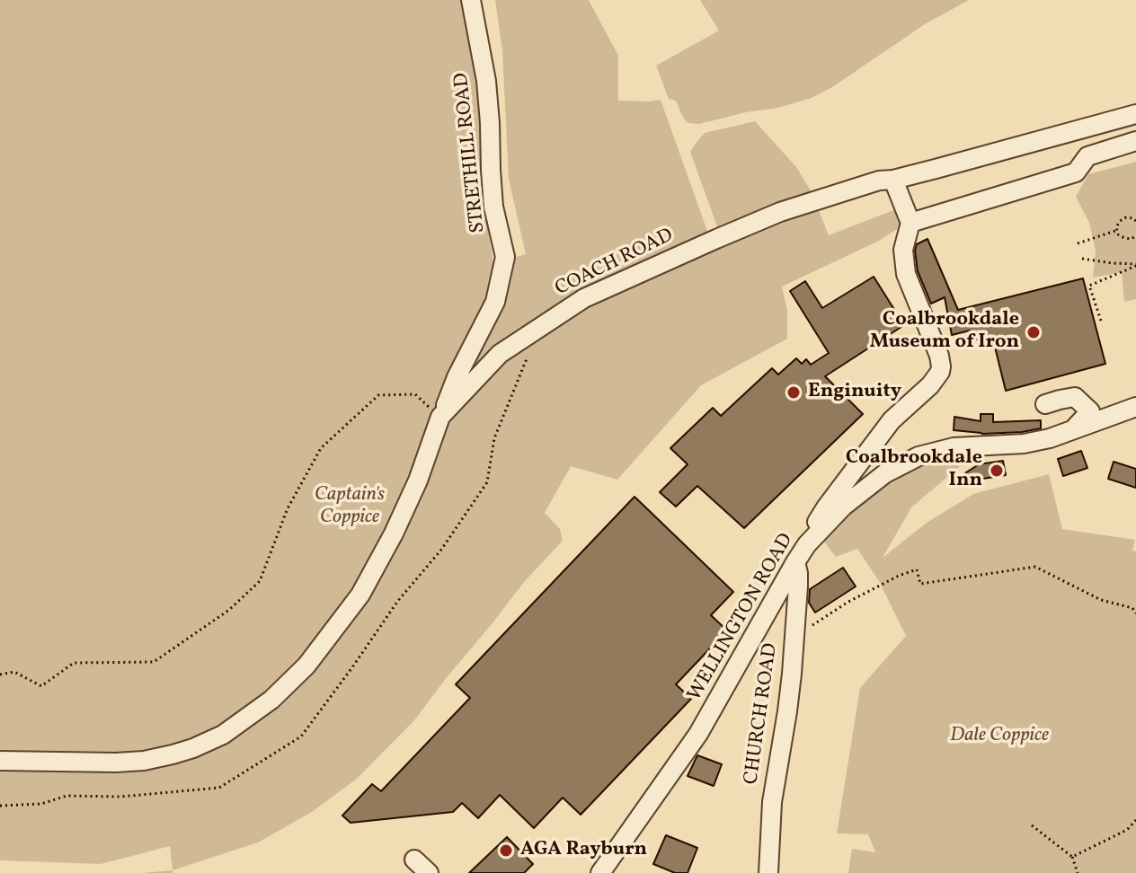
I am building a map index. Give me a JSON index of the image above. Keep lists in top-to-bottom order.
{
  "streets": {
    "street": [
      "STRETHILL ROAD",
      "COACH ROAD",
      "WELLINGTON ROAD",
      "CHURCH ROAD"
    ]
  },
  "crossings": [
    ["STRETHILL ROAD", "COACH ROAD"],
    ["WELLINGTON ROAD", "CHURCH ROAD"]
  ],
  "parks": ["Captain's Coppice", "Dale Coppice"],
  "places": [
    "Coalbrookdale Museum of Iron",
    "Enginuity",
    "Coalbrookdale Inn",
    "AGA Rayburn"
  ]
}
